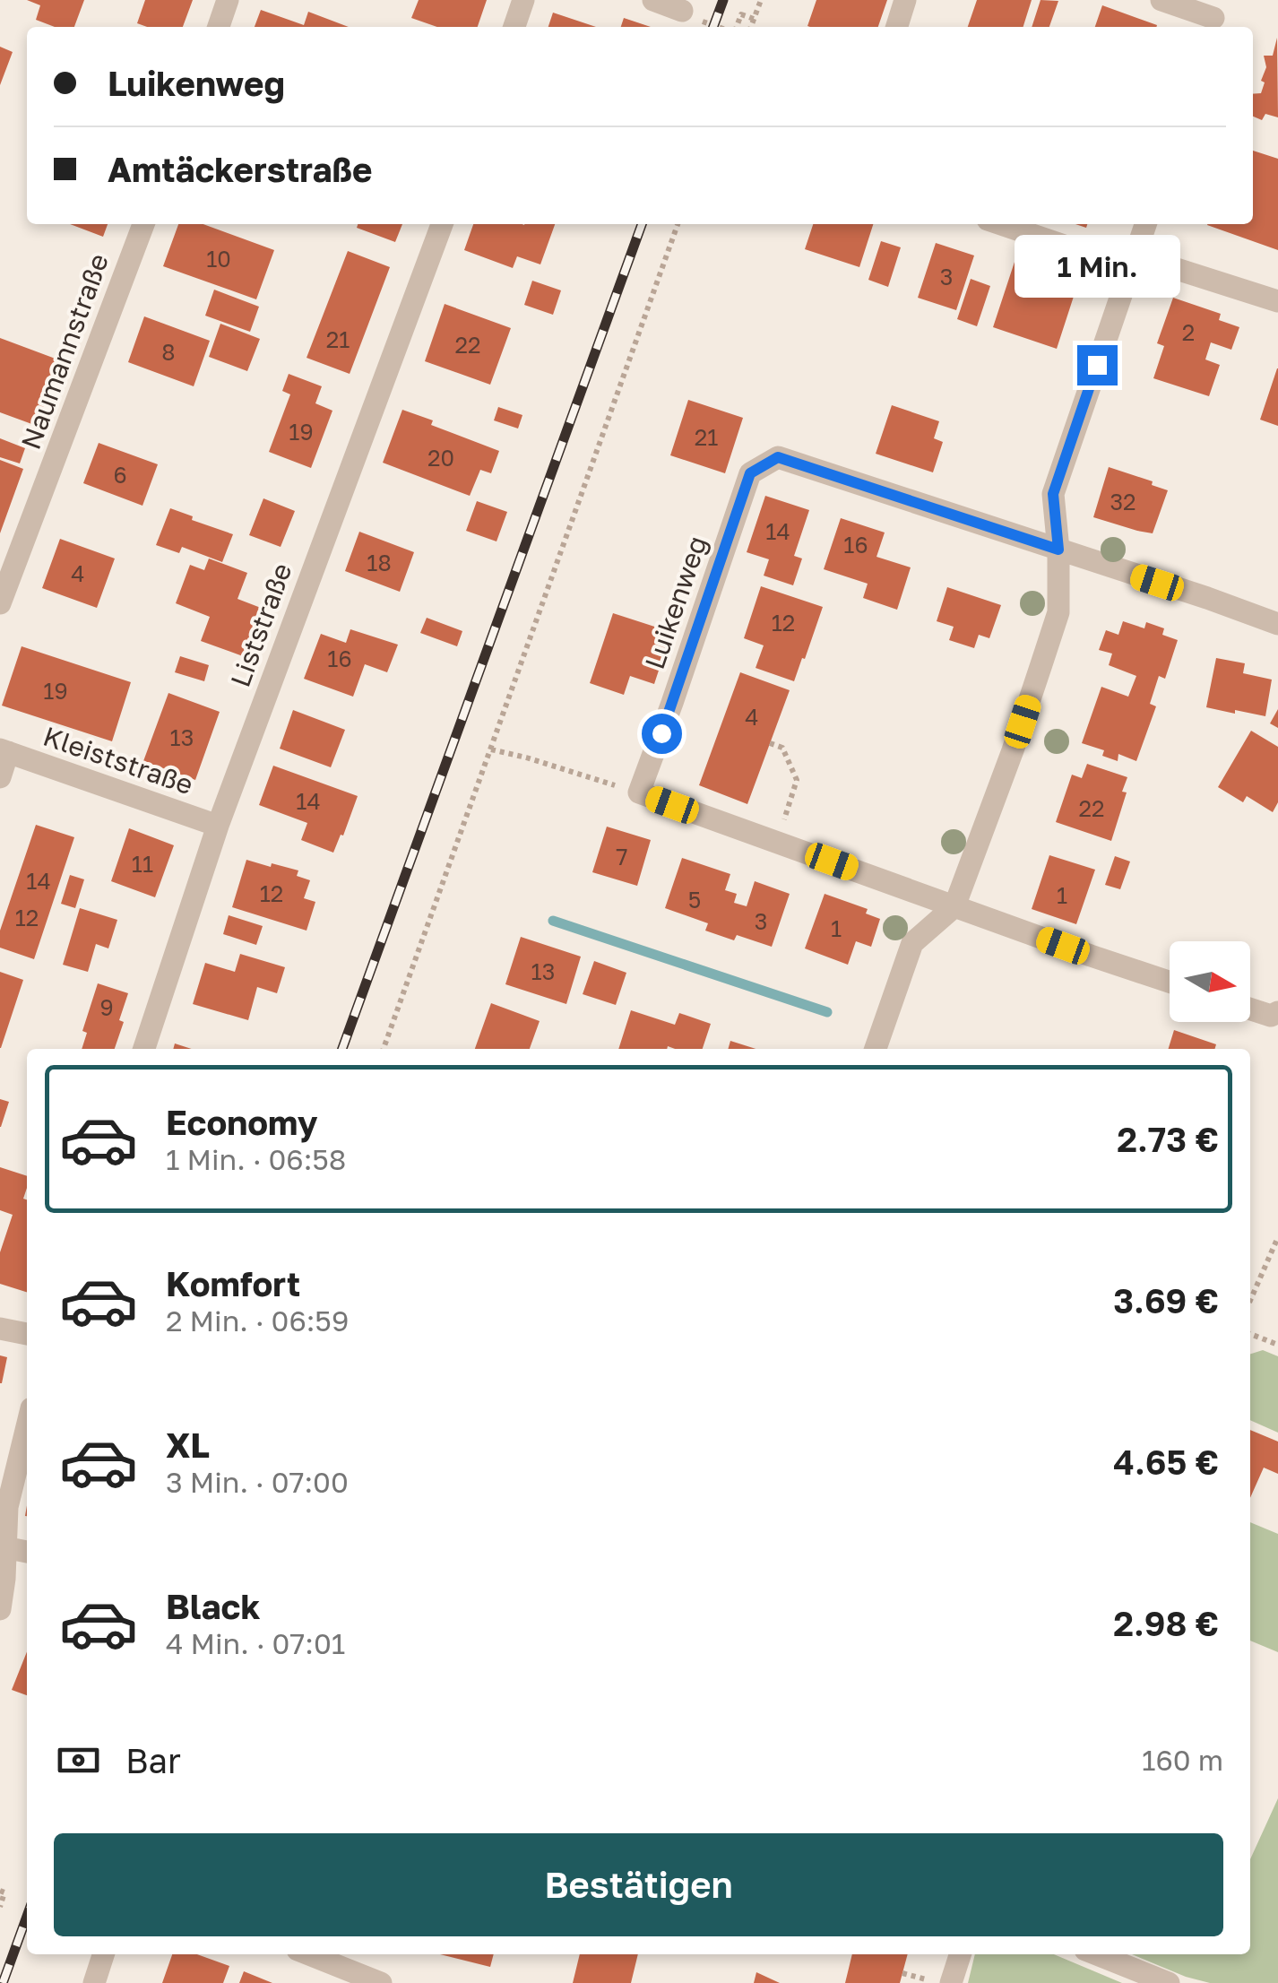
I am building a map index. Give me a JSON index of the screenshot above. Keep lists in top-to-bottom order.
{
  "streets": {
    "street": [
      "Naumannstraße",
      "Luikenweg",
      "Liststraße",
      "Kleiststraße"
    ]
  },
  "crossings": [
    ["Liststraße", "Kleiststraße"]
  ],
  "house_numbers": [
    "10",
    "3",
    "2",
    "21",
    "22",
    "8",
    "19",
    "21",
    "20",
    "6",
    "32",
    "14",
    "16",
    "18",
    "4",
    "12",
    "16",
    "19",
    "4",
    "13",
    "14",
    "22",
    "7",
    "11",
    "14",
    "12",
    "1",
    "5",
    "12",
    "3",
    "1",
    "13",
    "9"
  ],
  "north": "right",
  "page": {
    "banner": ["Luikenweg", "Amtäckerstraße"],
    "bubble": "1 Min.",
    "list": [
      {
        "name": "Economy",
        "note": "1 Min. · 06:58",
        "value": "2.73 €"
      },
      {
        "name": "Komfort",
        "note": "2 Min. · 06:59",
        "value": "3.69 €"
      },
      {
        "name": "XL",
        "note": "3 Min. · 07:00",
        "value": "4.65 €"
      },
      {
        "name": "Black",
        "note": "4 Min. · 07:01",
        "value": "2.98 €"
      }
    ],
    "pay": ["Bar", "160 m"],
    "buttons": "Bestätigen"
  }
}
